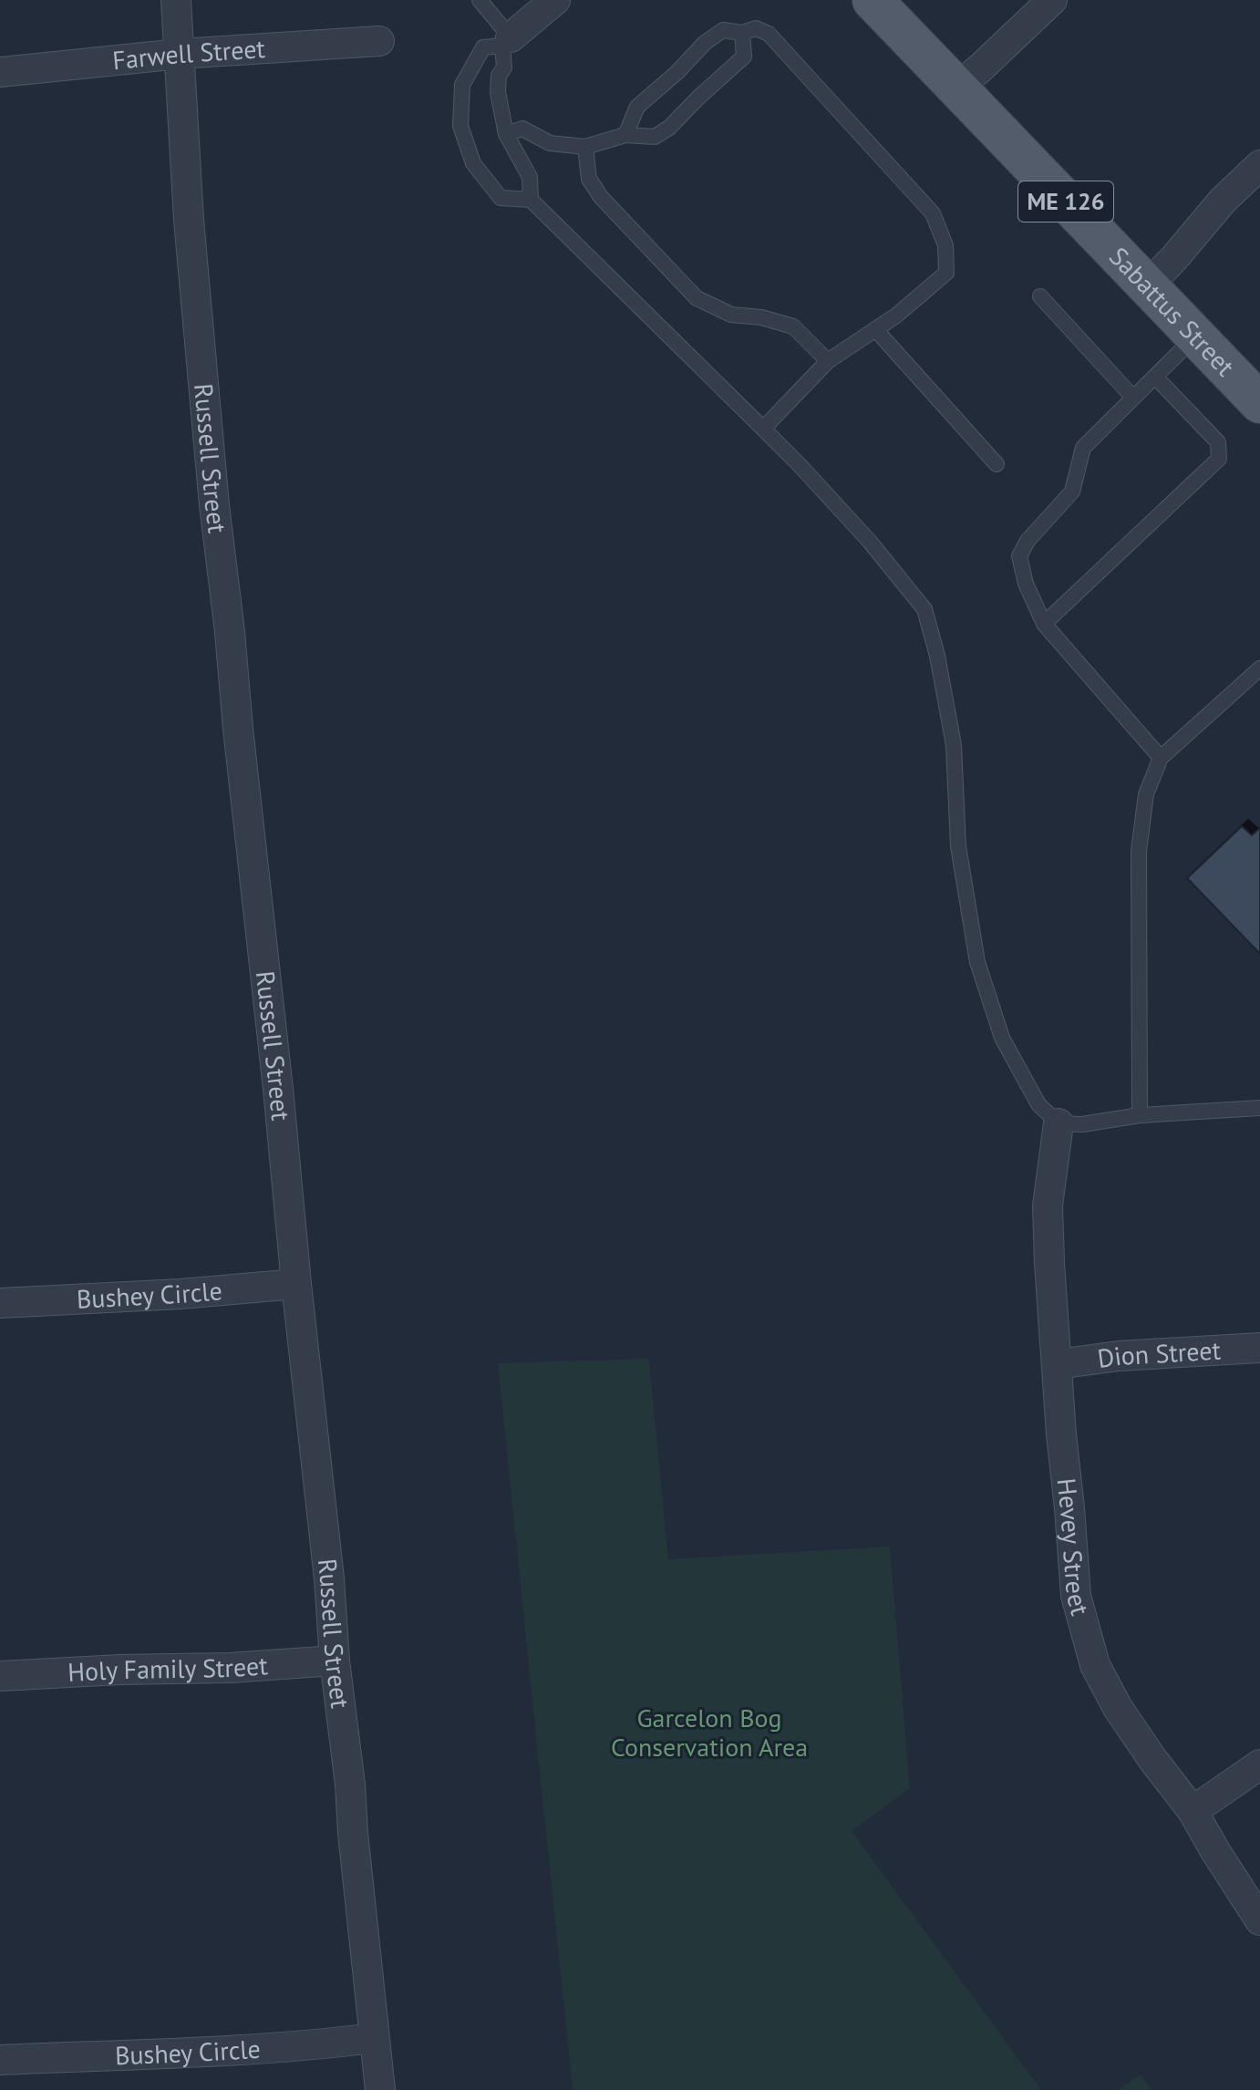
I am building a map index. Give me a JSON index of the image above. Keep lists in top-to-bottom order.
{
  "streets": {
    "main road": ["ME 126", "Sabattus Street"],
    "street": [
      "Farwell Street",
      "Russell Street",
      "Bushey Circle",
      "Dion Street",
      "Hevey Street",
      "Holy Family Street"
    ]
  },
  "crossings": [
    ["Farwell Street", "Russell Street"],
    ["Russell Street", "Bushey Circle"],
    ["Russell Street", "Holy Family Street"],
    ["Dion Street", "Hevey Street"]
  ],
  "parks": ["Garcelon Bog Conservation Area"]
}
